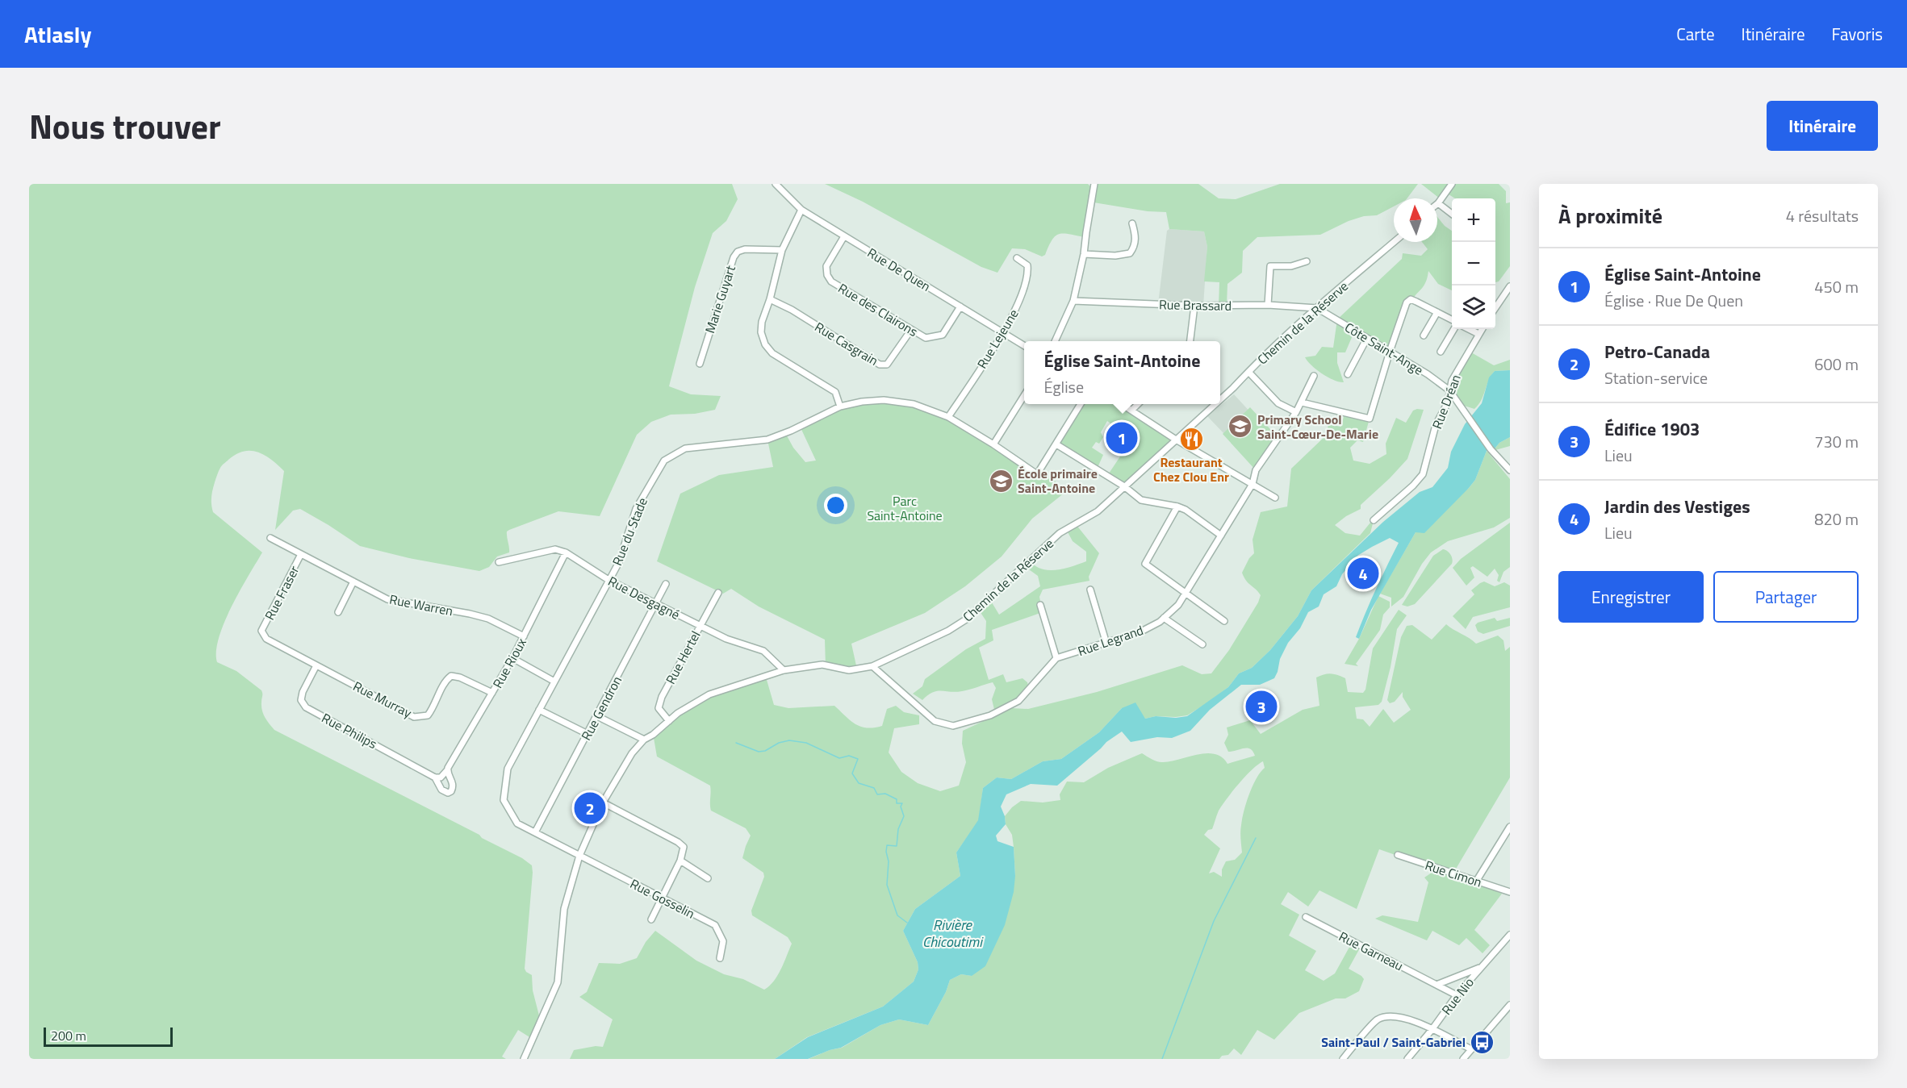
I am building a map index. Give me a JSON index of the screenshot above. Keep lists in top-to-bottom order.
{
  "streets": {
    "street": [
      "Rue De Quen",
      "Marie Guyart",
      "Rue Brassard",
      "Rue des Clairons",
      "Chemin de la Réserve",
      "Rue Lejeune",
      "Rue Casgrain",
      "Côte Saint-Ange",
      "Rue Dréan",
      "Rue du Stade",
      "Rue Fraser",
      "Rue Desgagné",
      "Rue Warren",
      "Rue Legrand",
      "Rue Hertel",
      "Rue Rioux",
      "Rue Murray",
      "Rue Gendron",
      "Rue Philips",
      "Rue Cimon",
      "Rue Gosselin",
      "Rue Garneau",
      "Rue Nio"
    ]
  },
  "crossings": [
    ["Rue De Quen", "Rue des Clairons"],
    ["Rue De Quen", "Rue Lejeune"],
    ["Rue Brassard", "Chemin de la Réserve"],
    ["Rue Brassard", "Côte Saint-Ange"],
    ["Rue des Clairons", "Rue Casgrain"],
    ["Chemin de la Réserve", "Côte Saint-Ange"],
    ["Chemin de la Réserve", "Rue du Stade"],
    ["Chemin de la Réserve", "Rue Desgagné"],
    ["Chemin de la Réserve", "Rue Hertel"],
    ["Chemin de la Réserve", "Rue Gosselin"],
    ["Rue Lejeune", "Rue du Stade"],
    ["Côte Saint-Ange", "Rue Dréan"],
    ["Rue du Stade", "Rue Desgagné"],
    ["Rue du Stade", "Rue Gendron"],
    ["Rue du Stade", "Rue Gosselin"],
    ["Rue Fraser", "Rue Warren"],
    ["Rue Fraser", "Rue Murray"],
    ["Rue Desgagné", "Rue Hertel"],
    ["Rue Desgagné", "Rue Rioux"],
    ["Rue Desgagné", "Rue Gendron"],
    ["Rue Warren", "Rue Rioux"],
    ["Rue Rioux", "Rue Murray"],
    ["Rue Rioux", "Rue Philips"],
    ["Rue Murray", "Rue Philips"],
    ["Rue Garneau", "Rue Nio"]
  ],
  "water": ["Rivière Chicoutimi"],
  "parks": ["Parc Saint-Antoine"],
  "places": {
    "school or university": ["Primary School Saint-Cœur-De-Marie", "École primaire Saint-Antoine"],
    "restaurant": ["Restaurant Chez Clou Enr"],
    "bus stop": ["Saint-Paul / Saint-Gabriel"]
  },
  "scale_bar": "200 m",
  "north": "top",
  "page": {
    "header": "Atlasly",
    "nav": ["Carte", "Itinéraire", "Favoris"],
    "title": "Nous trouver",
    "buttons": [
      "Itinéraire",
      ["Enregistrer", "Partager"]
    ],
    "heading": ["À proximité", "4 résultats"],
    "map_buttons": ["+", "−"],
    "list": [
      {
        "mark": "1",
        "name": "Église Saint-Antoine",
        "note": "Église · Rue De Quen",
        "value": "450 m"
      },
      {
        "mark": "2",
        "name": "Petro-Canada",
        "note": "Station-service",
        "value": "600 m"
      },
      {
        "mark": "3",
        "name": "Édifice 1903",
        "note": "Lieu",
        "value": "730 m"
      },
      {
        "mark": "4",
        "name": "Jardin des Vestiges",
        "note": "Lieu",
        "value": "820 m"
      }
    ],
    "popup": ["Église Saint-Antoine", "Église"],
    "pins": [
      "1",
      "4",
      "3",
      "2"
    ],
    "scale": "200 m"
  }
}
